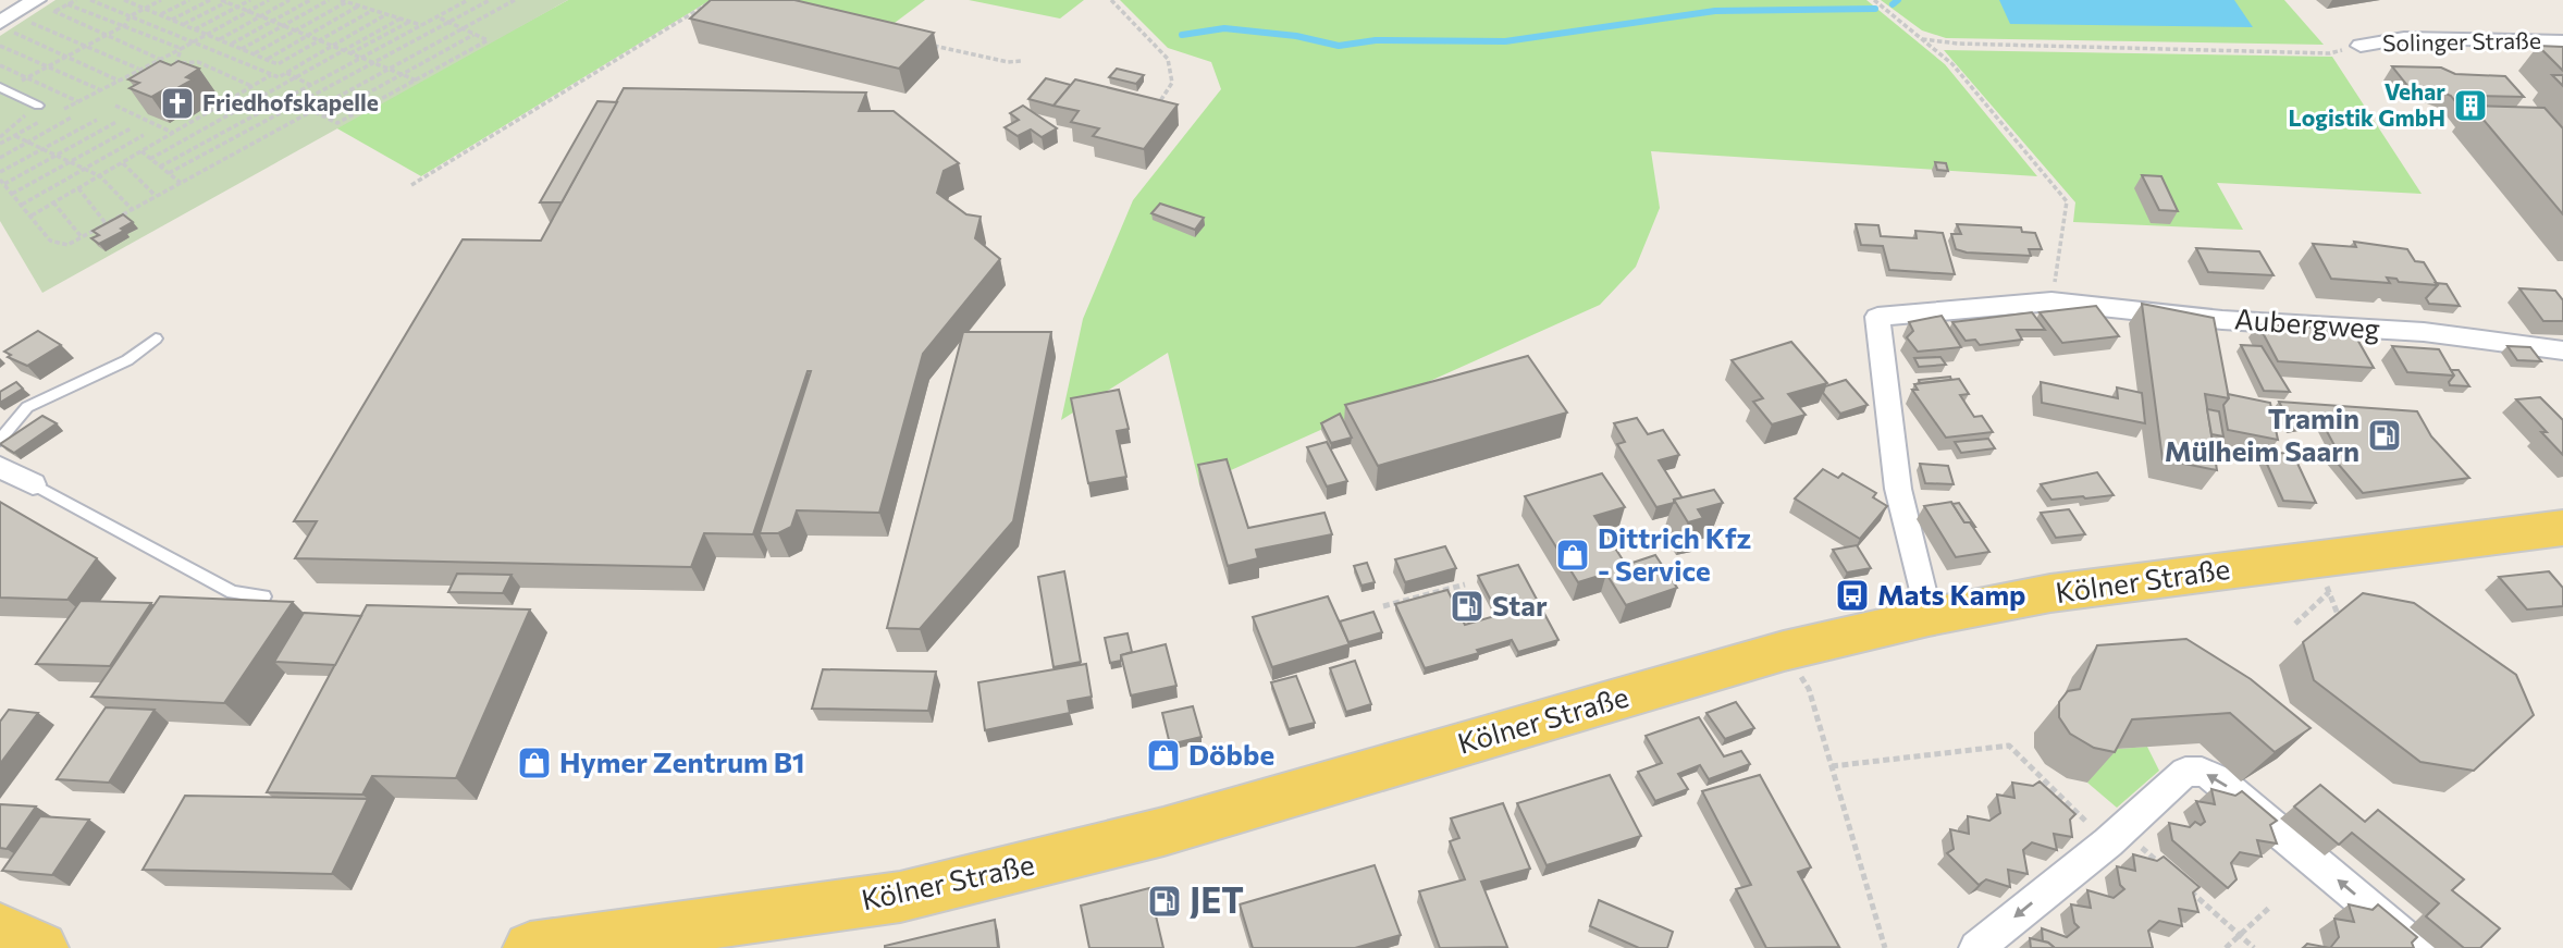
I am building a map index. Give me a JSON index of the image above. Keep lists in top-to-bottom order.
{
  "streets": {
    "main road": ["Kölner Straße"],
    "street": ["Solinger Straße", "Aubergweg"]
  },
  "crossings": [
    ["Aubergweg", "Kölner Straße"]
  ],
  "places": {
    "church": ["Friedhofskapelle"],
    "building": ["Vehar Logistik GmbH"],
    "fuel station": ["Tramin Mülheim Saarn", "Star", "JET"],
    "shop": ["Dittrich Kfz - Service", "Döbbe", "Hymer Zentrum B1"],
    "bus stop": ["Mats Kamp"]
  }
}
